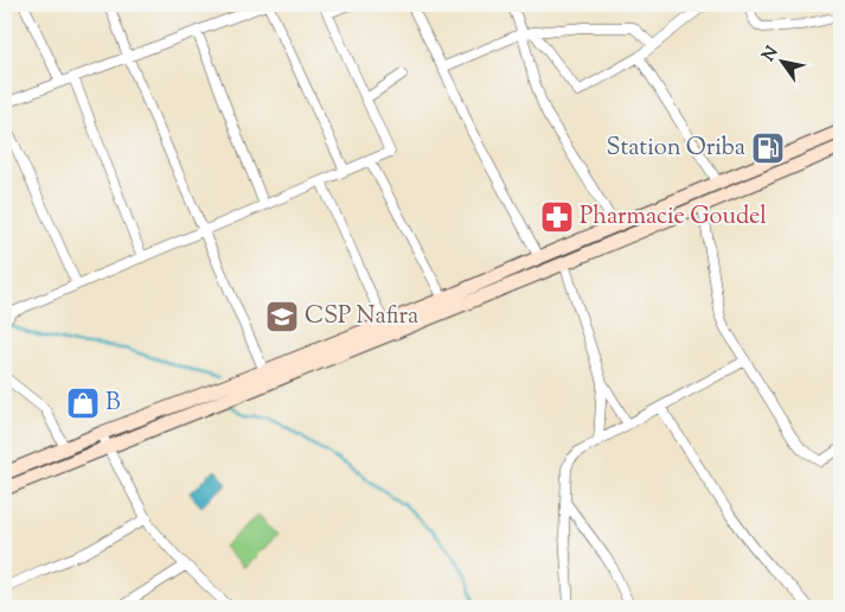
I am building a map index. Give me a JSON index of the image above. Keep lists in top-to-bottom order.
{
  "places": {
    "fuel station": ["Station Oriba"],
    "pharmacy": ["Pharmacie Goudel"],
    "school or university": ["CSP Nafira"],
    "shop": ["B"]
  },
  "north": "top left"
}
